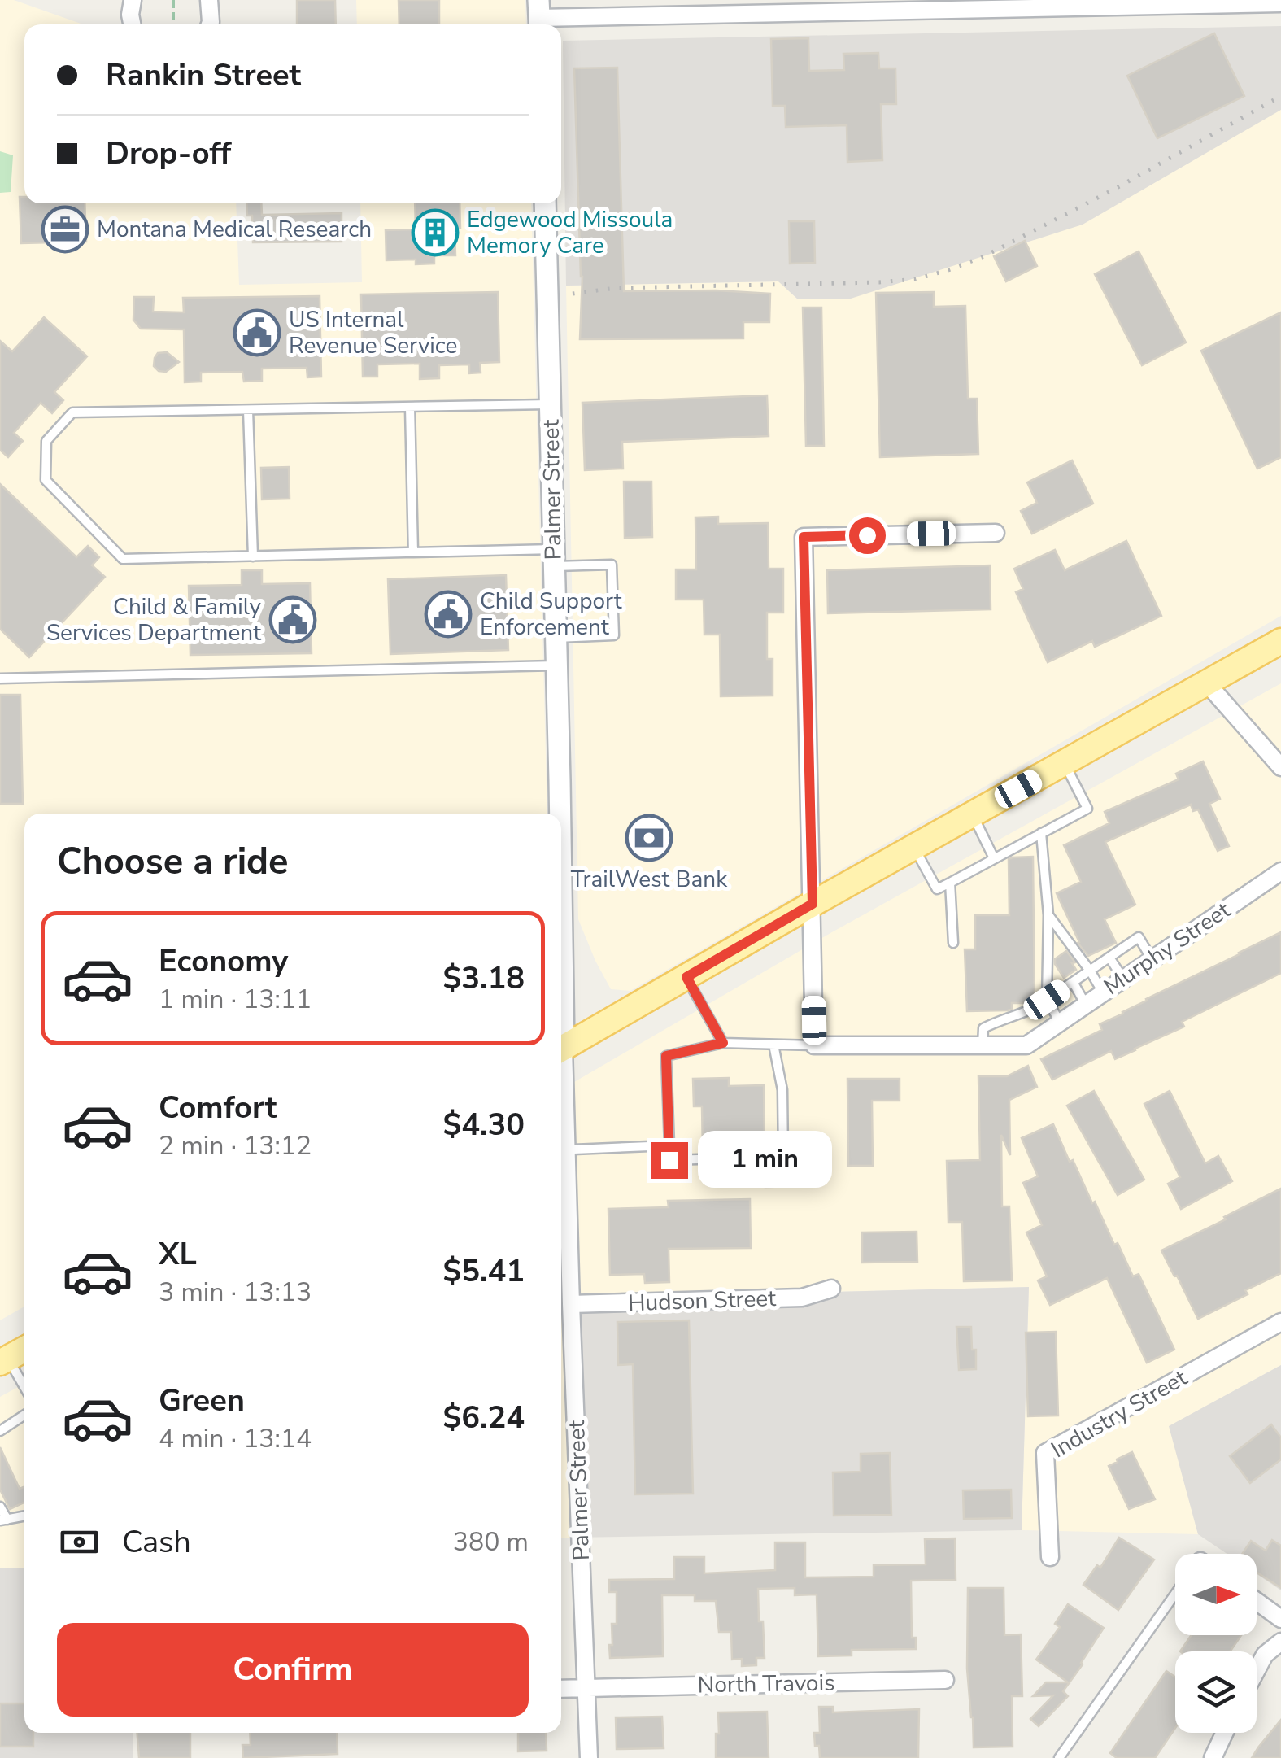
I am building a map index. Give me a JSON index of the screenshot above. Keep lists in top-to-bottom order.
{
  "streets": {
    "street": [
      "Palmer Street",
      "Murphy Street",
      "Hudson Street",
      "Industry Street",
      "North Travois"
    ]
  },
  "crossings": [
    ["Palmer Street", "Hudson Street"],
    ["Palmer Street", "North Travois"]
  ],
  "places": {
    "office": ["Montana Medical Research"],
    "building": ["Edgewood Missoula Memory Care"],
    "public building": ["US Internal Revenue Service", "Child Support Enforcement", "Child & Family Services Department"],
    "bank": ["TrailWest Bank"]
  },
  "north": "right",
  "page": {
    "banner": ["Rankin Street", "Drop-off"],
    "heading": "Choose a ride",
    "list": [
      {
        "name": "Economy",
        "note": "1 min · 13:11",
        "value": "$3.18"
      },
      {
        "name": "Comfort",
        "note": "2 min · 13:12",
        "value": "$4.30"
      },
      {
        "name": "XL",
        "note": "3 min · 13:13",
        "value": "$5.41"
      },
      {
        "name": "Green",
        "note": "4 min · 13:14",
        "value": "$6.24"
      }
    ],
    "bubble": "1 min",
    "pay": ["Cash", "380 m"],
    "buttons": "Confirm"
  }
}
